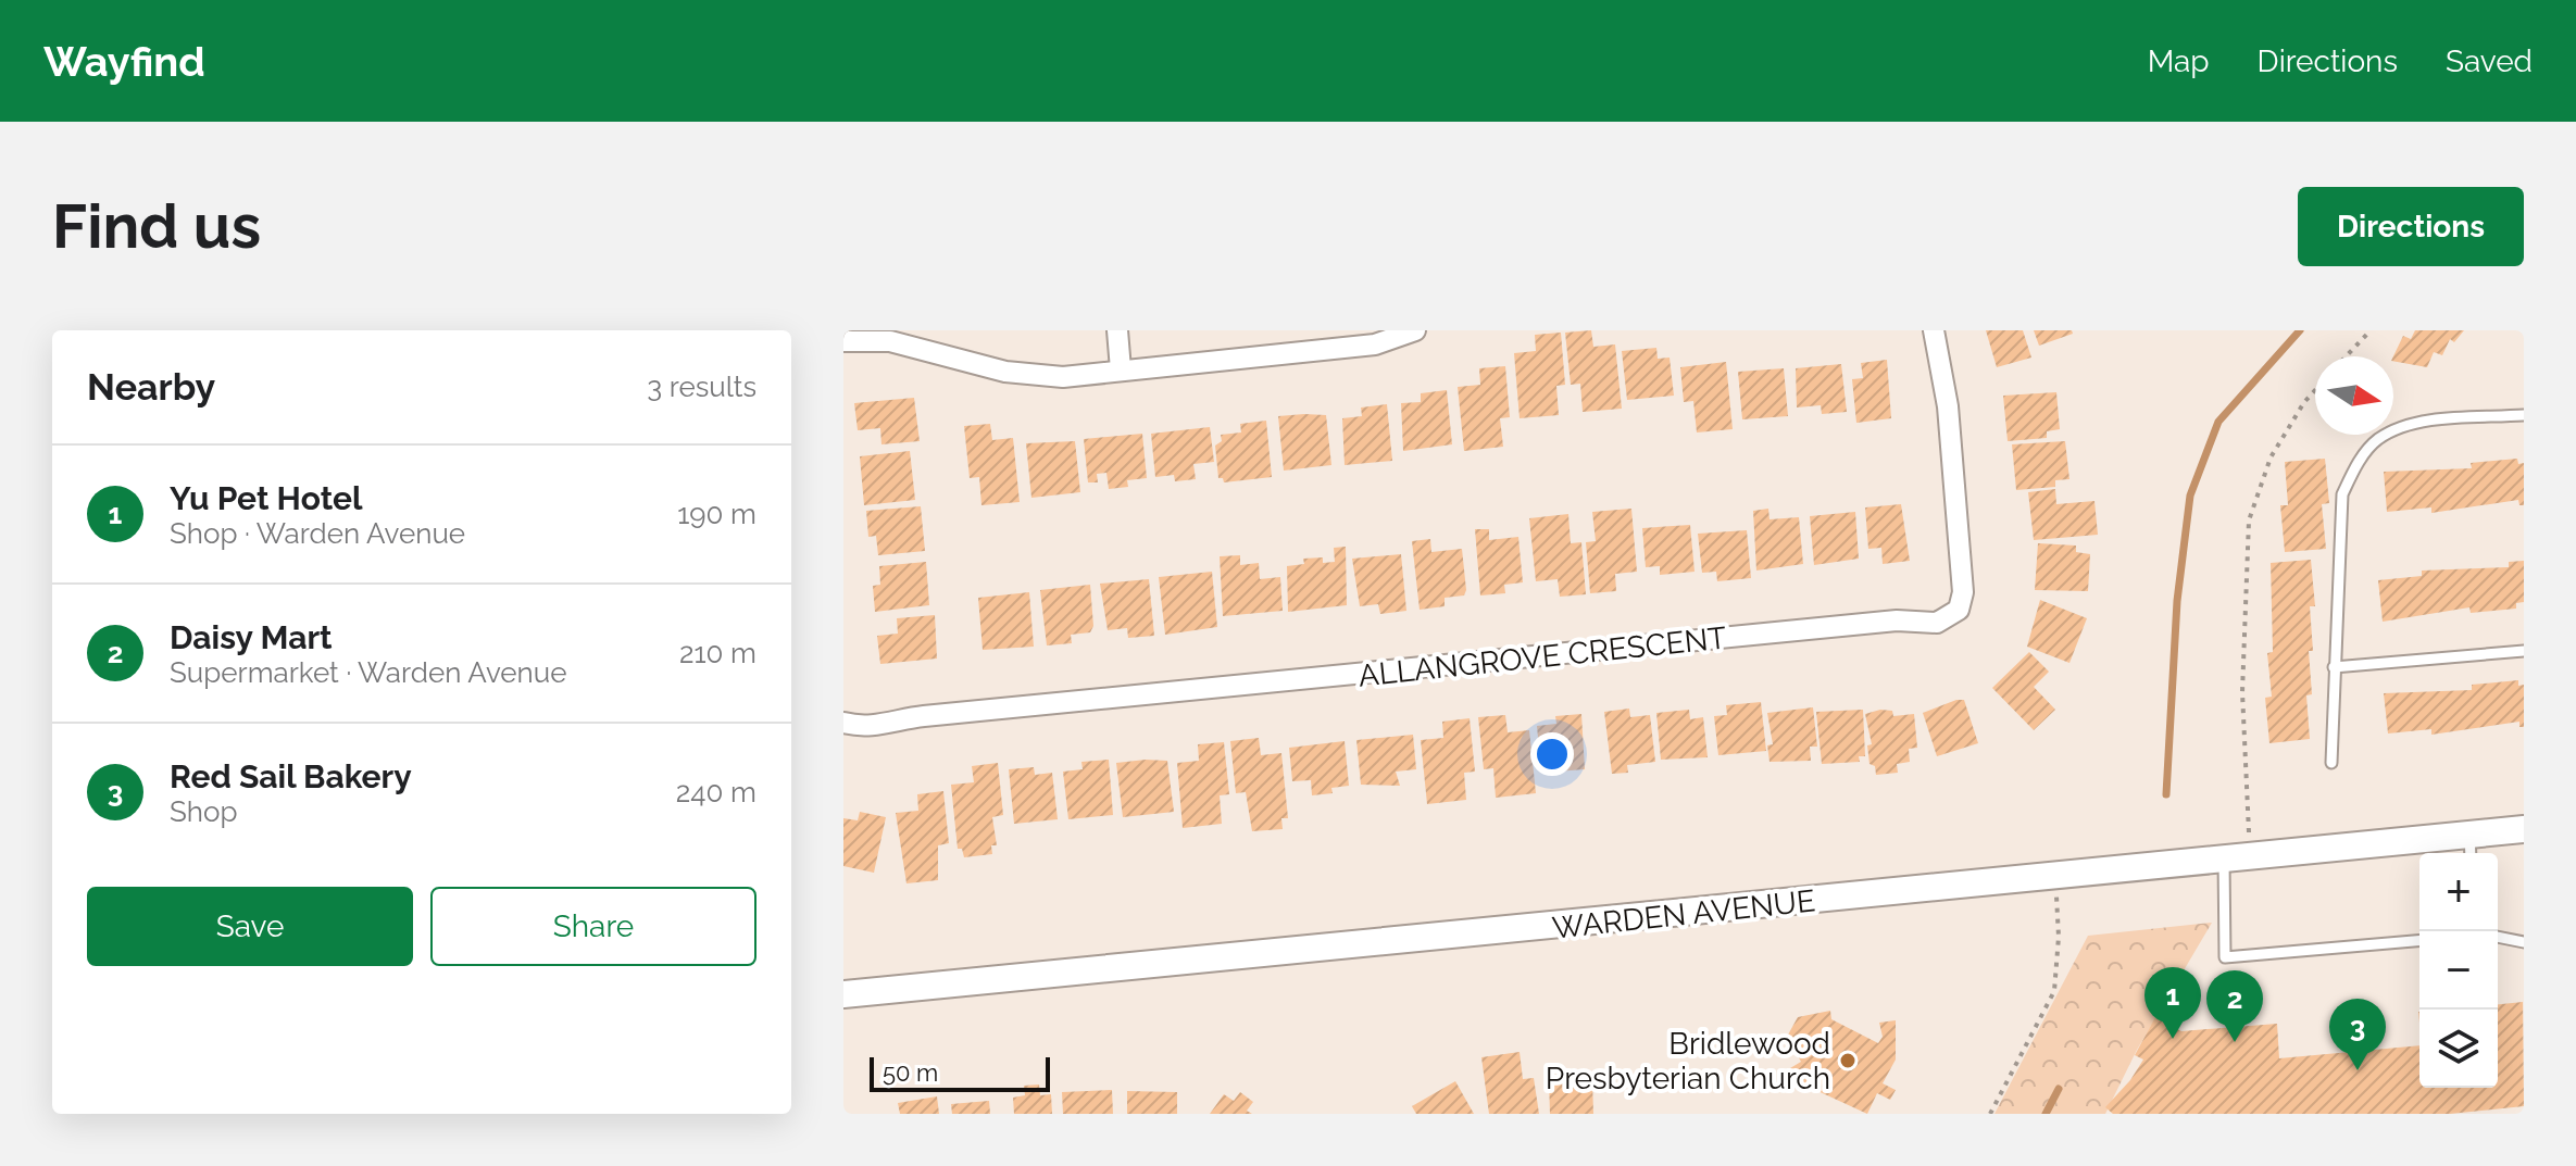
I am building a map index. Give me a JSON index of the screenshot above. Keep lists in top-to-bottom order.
{
  "streets": {
    "main road": ["WARDEN AVENUE"],
    "street": ["ALLANGROVE CRESCENT"]
  },
  "places": ["Bridlewood Presbyterian Church"],
  "scale_bar": "50 m",
  "north": "right",
  "page": {
    "header": "Wayfind",
    "nav": ["Map", "Directions", "Saved"],
    "buttons": [
      "Directions",
      ["Save", "Share"]
    ],
    "title": "Find us",
    "heading": ["Nearby", "3 results"],
    "list": [
      {
        "mark": "1",
        "name": "Yu Pet Hotel",
        "note": "Shop · Warden Avenue",
        "value": "190 m"
      },
      {
        "mark": "2",
        "name": "Daisy Mart",
        "note": "Supermarket · Warden Avenue",
        "value": "210 m"
      },
      {
        "mark": "3",
        "name": "Red Sail Bakery",
        "note": "Shop",
        "value": "240 m"
      }
    ],
    "map_buttons": ["+", "−"],
    "pins": ["1", "2", "3"],
    "scale": "50 m"
  }
}
